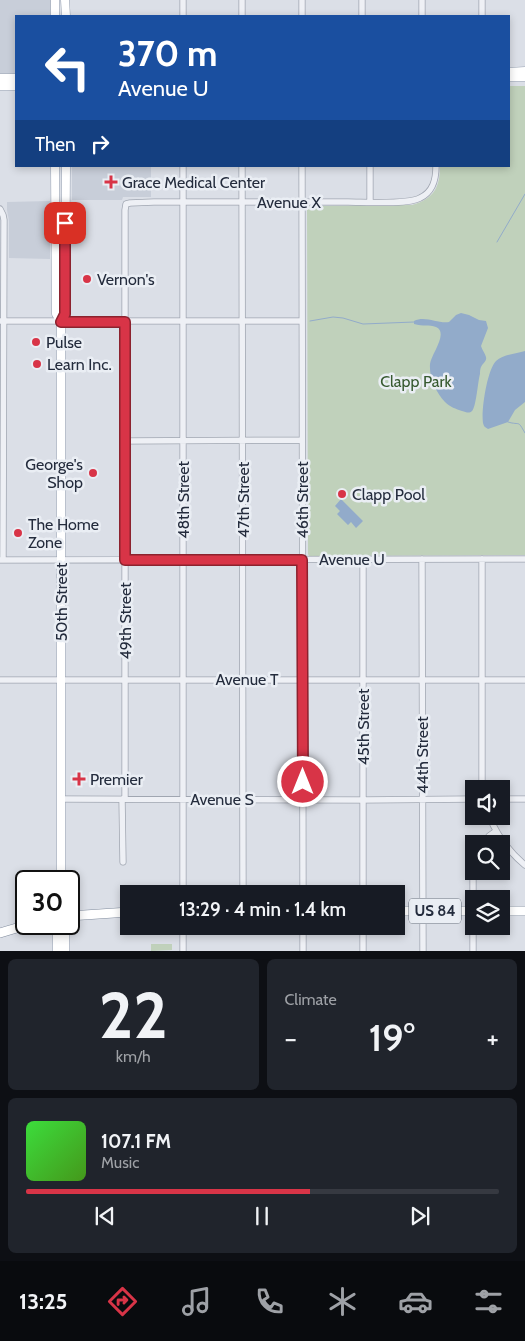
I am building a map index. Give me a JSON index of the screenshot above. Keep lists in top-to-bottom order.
{
  "streets": {
    "highway": ["US 84"],
    "main road": ["50th Street"],
    "street": [
      "Avenue X",
      "48th Street",
      "47th Street",
      "46th Street",
      "Avenue U",
      "49th Street",
      "Avenue T",
      "45th Street",
      "44th Street",
      "Avenue S"
    ]
  },
  "crossings": [
    ["Avenue X", "48th Street"],
    ["Avenue X", "47th Street"],
    ["Avenue X", "46th Street"],
    ["Avenue X", "49th Street"],
    ["48th Street", "Avenue U"],
    ["48th Street", "Avenue T"],
    ["48th Street", "Avenue S"],
    ["47th Street", "Avenue U"],
    ["47th Street", "Avenue T"],
    ["47th Street", "Avenue S"],
    ["46th Street", "Avenue U"],
    ["46th Street", "Avenue T"],
    ["46th Street", "Avenue S"],
    ["Avenue U", "50th Street"],
    ["Avenue U", "49th Street"],
    ["Avenue U", "45th Street"],
    ["Avenue U", "44th Street"],
    ["50th Street", "Avenue T"],
    ["50th Street", "Avenue S"],
    ["49th Street", "Avenue T"],
    ["49th Street", "Avenue S"],
    ["Avenue T", "45th Street"],
    ["Avenue T", "44th Street"],
    ["45th Street", "Avenue S"],
    ["44th Street", "Avenue S"],
    ["44th Street", "US 84"]
  ],
  "parks": ["Clapp Park"],
  "places": {
    "health": ["Grace Medical Center", "Premier"],
    "other": [
      "Vernon's",
      "Pulse",
      "Learn Inc.",
      "George's Shop",
      "Clapp Pool",
      "The Home Zone"
    ]
  },
  "page": {
    "turn": ["370 m", "Avenue U"],
    "then": "Then",
    "limit": "30",
    "trip": "13:29 · 4 min · 1.4 km",
    "tile": [
      ["22", "km/h"],
      "Climate"
    ],
    "heat": ["−", "19°", "+"],
    "song": ["107.1 FM", "Music"],
    "tabs": "13:25"
  }
}
